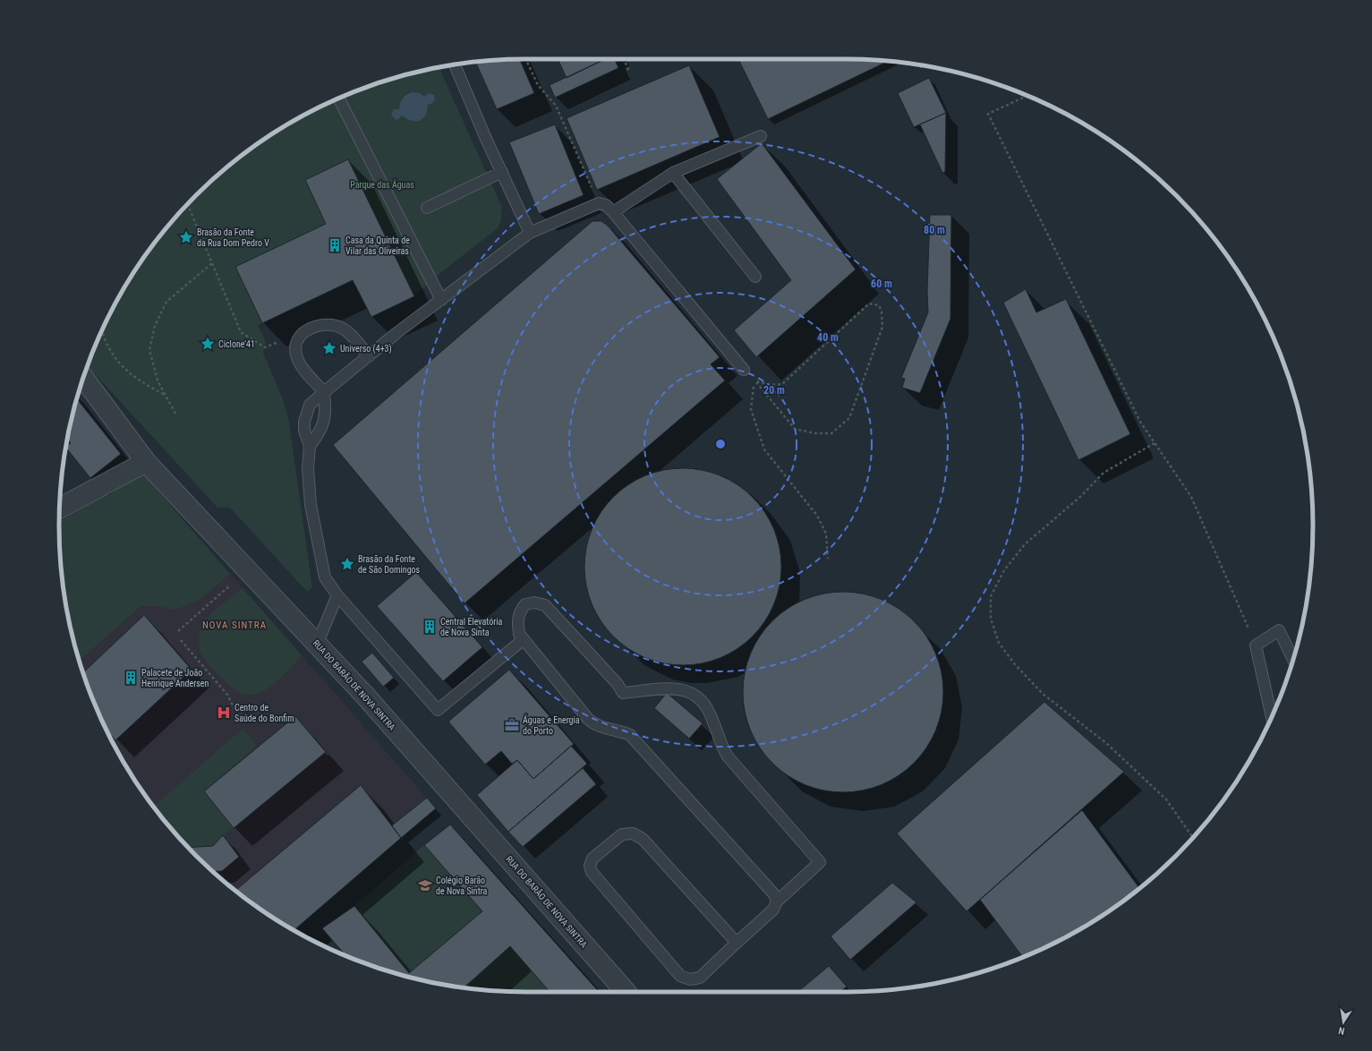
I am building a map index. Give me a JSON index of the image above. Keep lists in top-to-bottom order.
{
  "streets": {
    "street": ["RUA DO BARÃO DE NOVA SINTRA"]
  },
  "districts": ["NOVA SINTRA"],
  "parks": ["Parque das Águas"],
  "places": {
    "place": [
      "Brasão da Fonte da Rua Dom Pedro V",
      "Ciclone'41",
      "Universo (4+3)",
      "Brasão da Fonte de São Domingos"
    ],
    "building": ["Casa da Quinta de Vilar das Oliveiras", "Central Elevatória de Nova Sinta", "Palacete de João Henrique Andersen"],
    "hospital": ["Centro de Saúde do Bonfim"],
    "office": ["Águas e Energia do Porto"],
    "school or university": ["Colégio Barão de Nova Sintra"]
  },
  "north": "bottom",
  "rings": [
    "80 m",
    "60 m",
    "40 m",
    "20 m"
  ]
}
